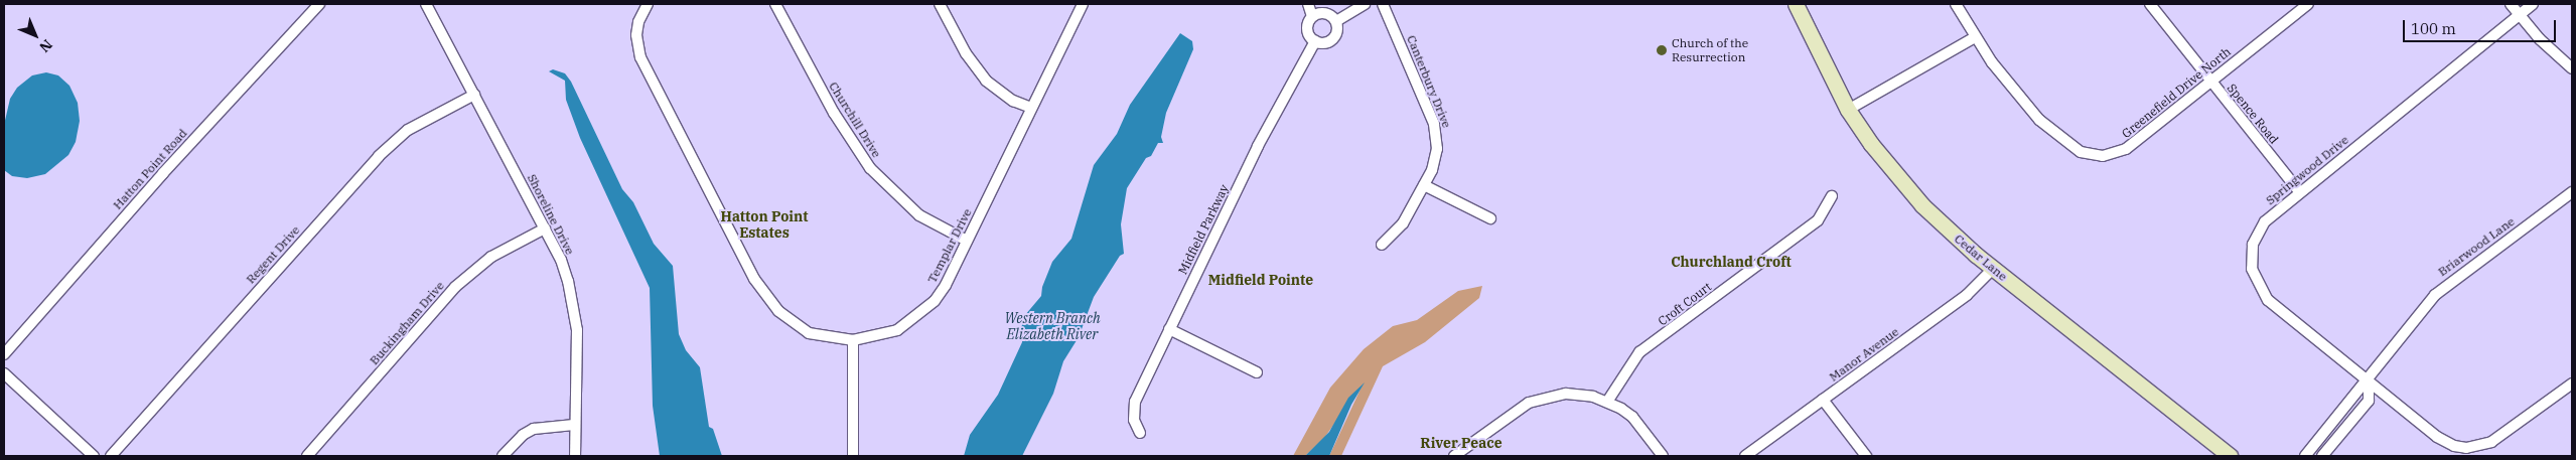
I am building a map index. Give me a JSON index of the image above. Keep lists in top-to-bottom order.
{
  "streets": {
    "main road": ["Cedar Lane"],
    "street": [
      "Canterbury Drive",
      "Greenefield Drive North",
      "Spence Road",
      "Churchill Drive",
      "Hatton Point Road",
      "Springwood Drive",
      "Shoreline Drive",
      "Midfield Parkway",
      "Templar Drive",
      "Briarwood Lane",
      "Regent Drive",
      "Croft Court",
      "Buckingham Drive",
      "Manor Avenue"
    ]
  },
  "crossings": [
    ["Greenefield Drive North", "Spence Road"],
    ["Spence Road", "Springwood Drive"],
    ["Churchill Drive", "Templar Drive"],
    ["Springwood Drive", "Briarwood Lane"],
    ["Shoreline Drive", "Regent Drive"],
    ["Shoreline Drive", "Buckingham Drive"],
    ["Cedar Lane", "Manor Avenue"]
  ],
  "districts": [
    "Hatton Point Estates",
    "Churchland Croft",
    "Midfield Pointe",
    "River Peace"
  ],
  "water": ["Western Branch Elizabeth River"],
  "places": ["Church of the Resurrection"],
  "scale_bar": "100 m",
  "north": "bottom right"
}
